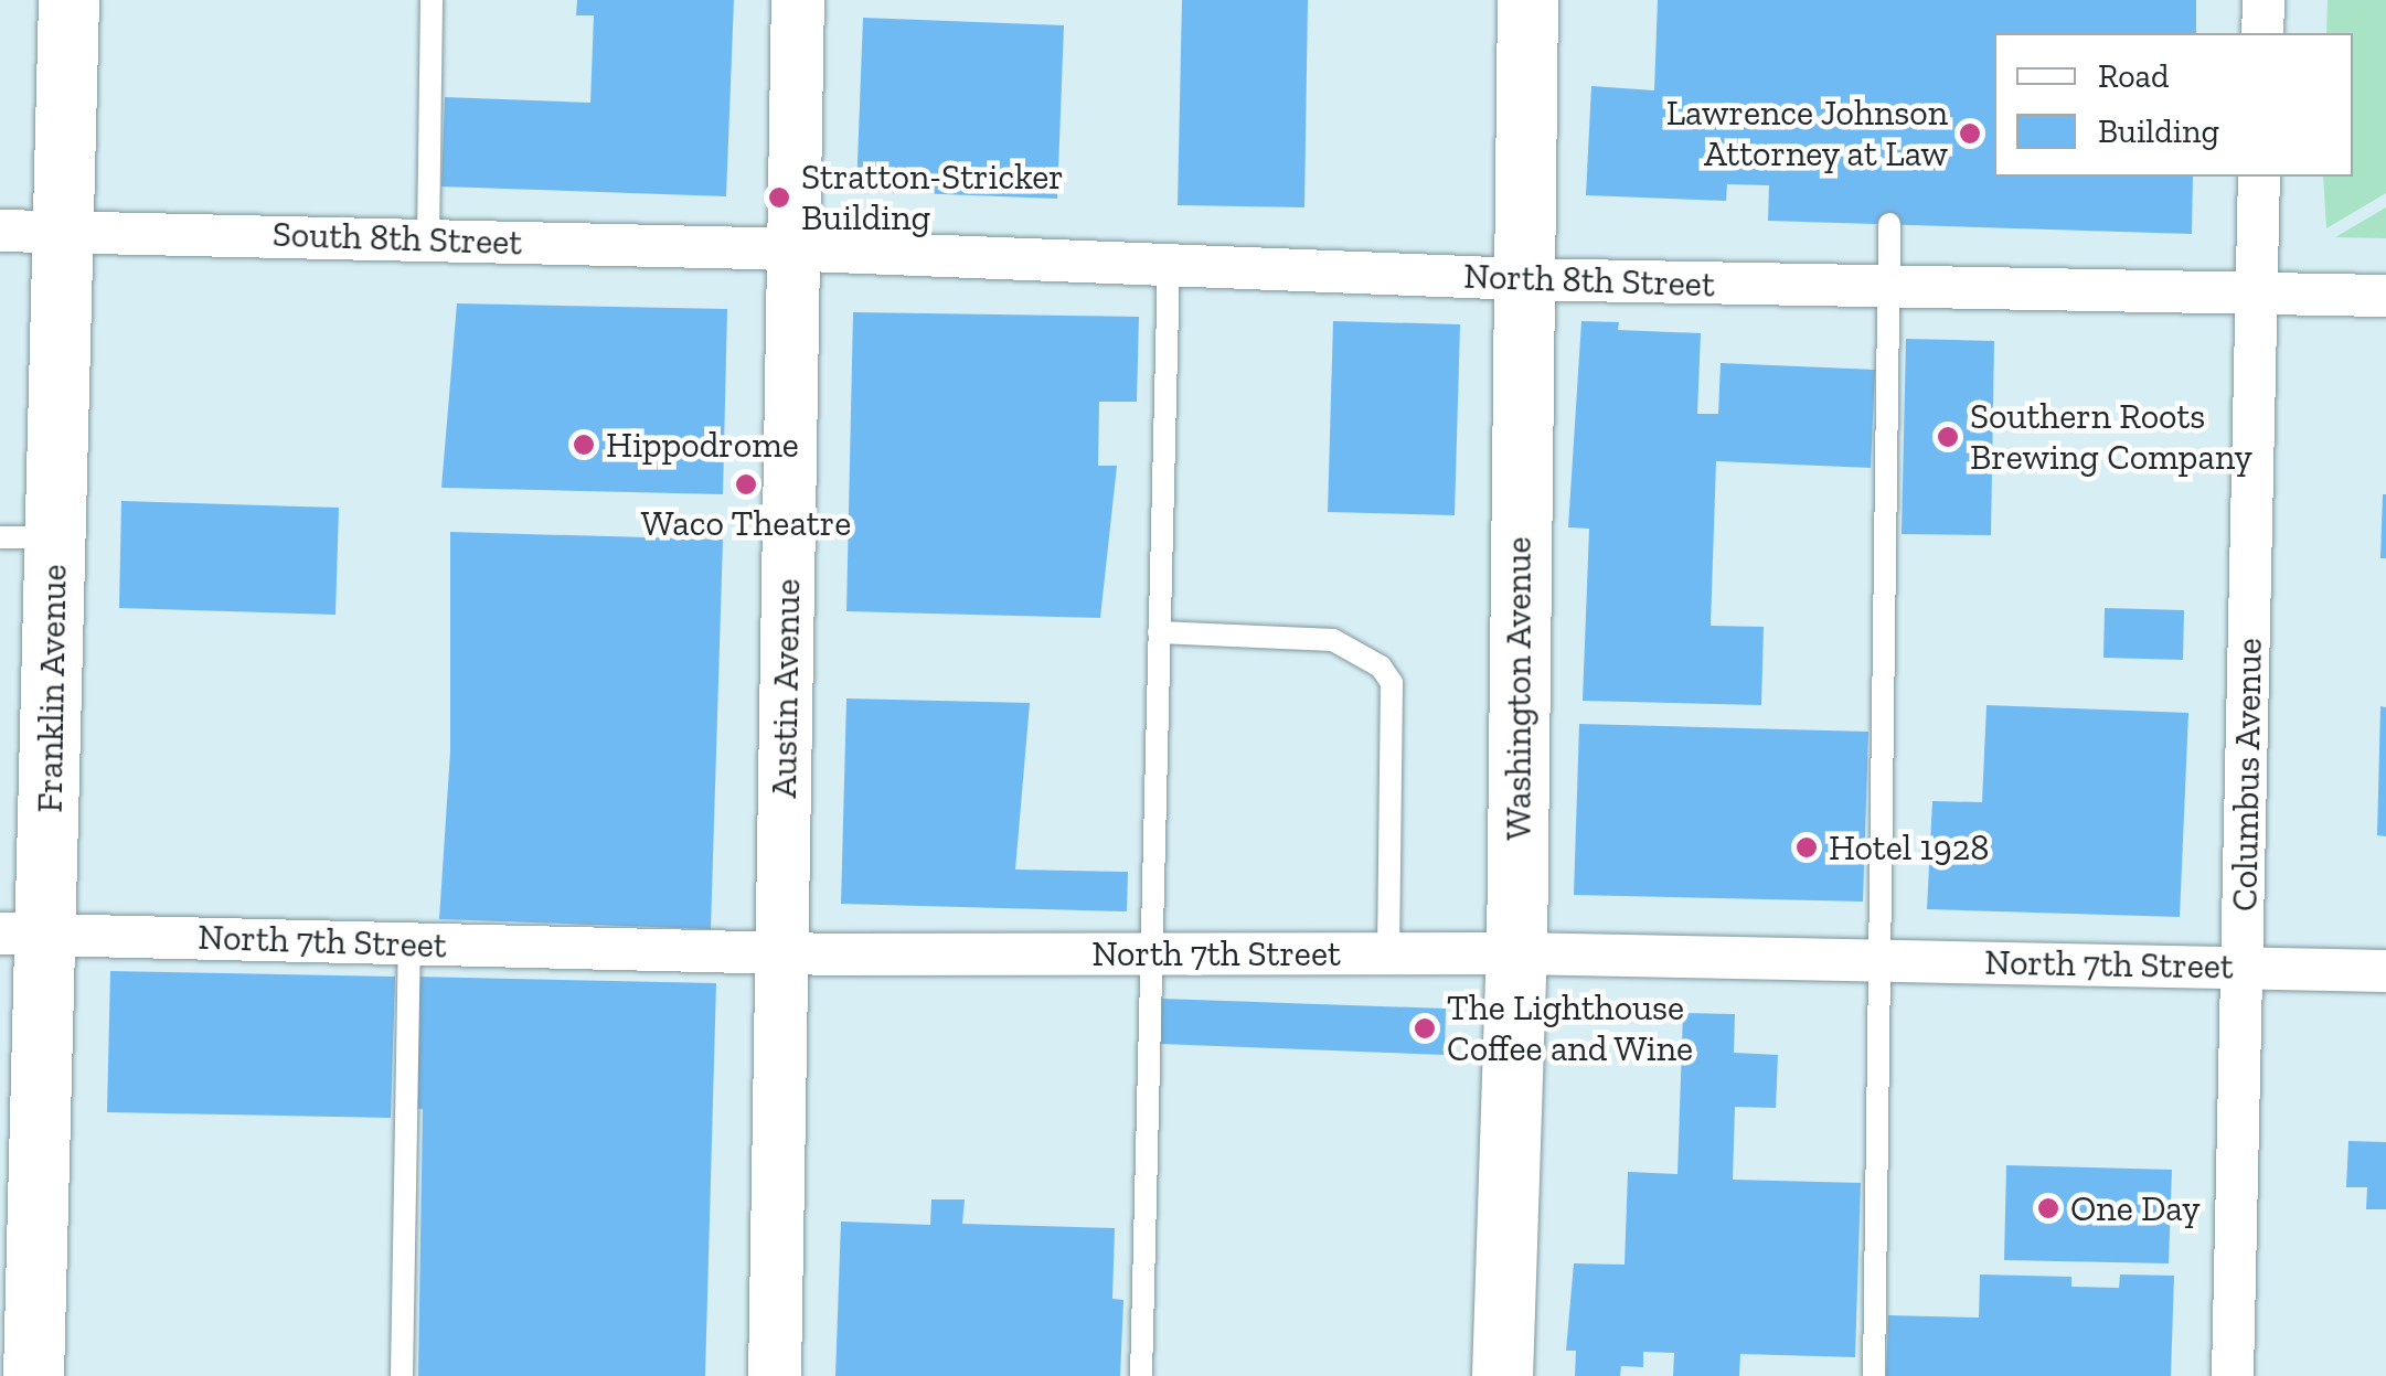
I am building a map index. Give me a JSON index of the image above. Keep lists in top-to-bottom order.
{
  "streets": {
    "main road": ["Franklin Avenue", "Washington Avenue"],
    "street": [
      "South 8th Street",
      "North 8th Street",
      "Austin Avenue",
      "Columbus Avenue",
      "North 7th Street"
    ]
  },
  "crossings": [
    ["South 8th Street", "North 8th Street"],
    ["South 8th Street", "Franklin Avenue"],
    ["South 8th Street", "Austin Avenue"],
    ["North 8th Street", "Austin Avenue"],
    ["North 8th Street", "Washington Avenue"],
    ["North 8th Street", "Columbus Avenue"],
    ["Franklin Avenue", "North 7th Street"],
    ["Austin Avenue", "North 7th Street"],
    ["Washington Avenue", "North 7th Street"],
    ["Columbus Avenue", "North 7th Street"]
  ],
  "places": [
    "Lawrence Johnson Attorney at Law",
    "Stratton-Stricker Building",
    "Southern Roots Brewing Company",
    "Hippodrome",
    "Waco Theatre",
    "Hotel 1928",
    "The Lighthouse Coffee and Wine",
    "One Day"
  ],
  "legend": ["Road", "Building"]
}
